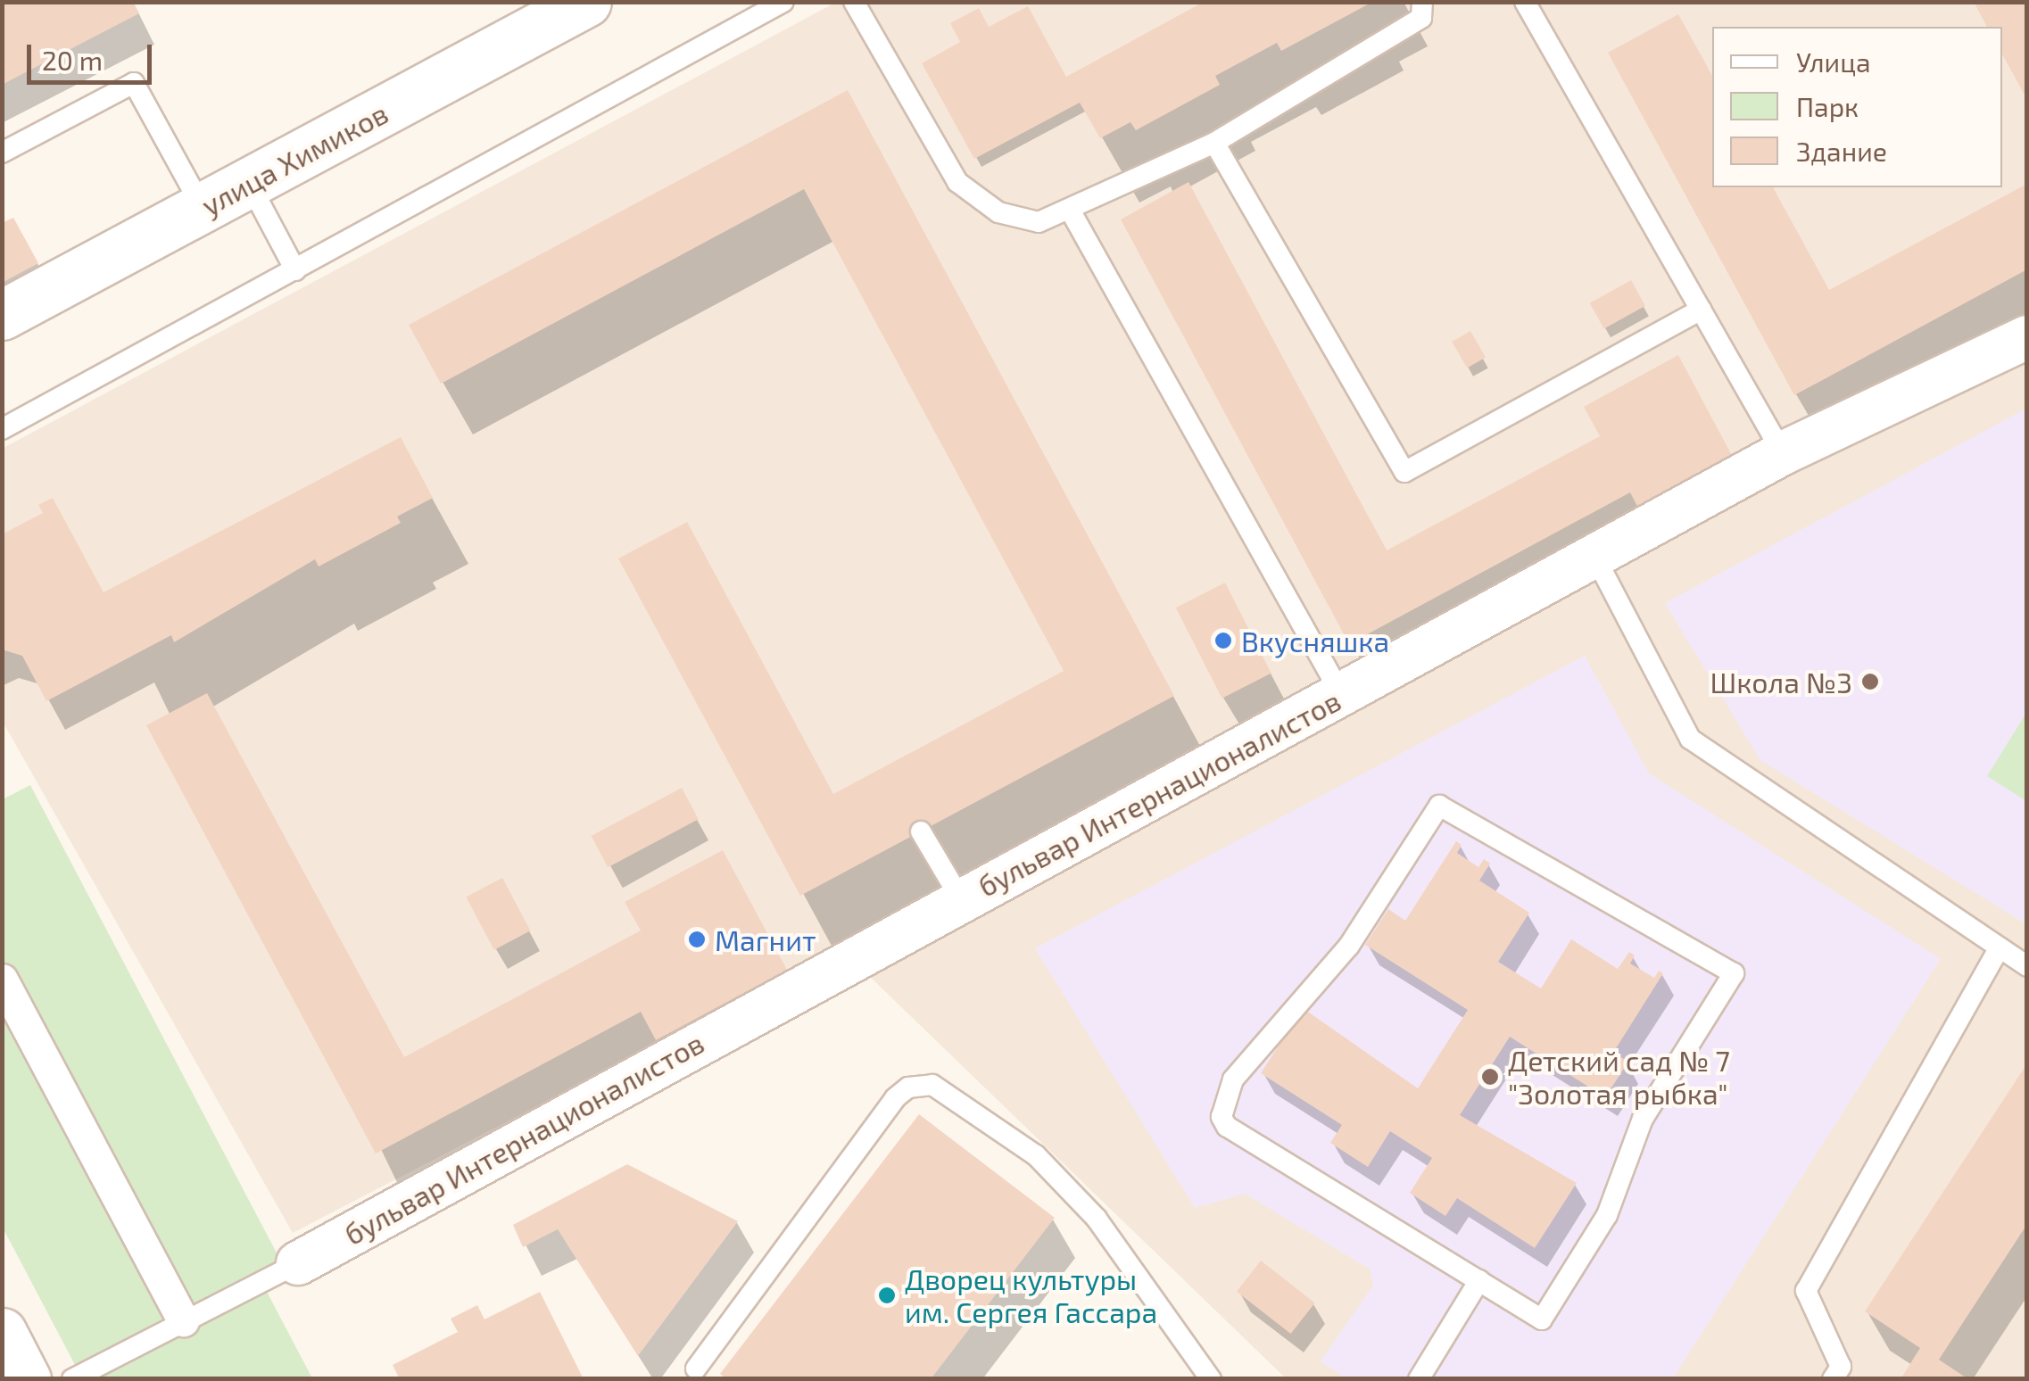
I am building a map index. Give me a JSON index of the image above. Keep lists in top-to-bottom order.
{
  "streets": {
    "main road": ["улица Химиков"],
    "street": ["бульвар Интернационалистов"]
  },
  "places": [
    "Вкусняшка",
    "Школа №3",
    "Магнит",
    "Детский сад № 7 \"Золотая рыбка\"",
    "Дворец культуры им. Сергея Гассара"
  ],
  "legend": ["Улица", "Парк", "Здание"],
  "scale_bar": "20 m"
}
